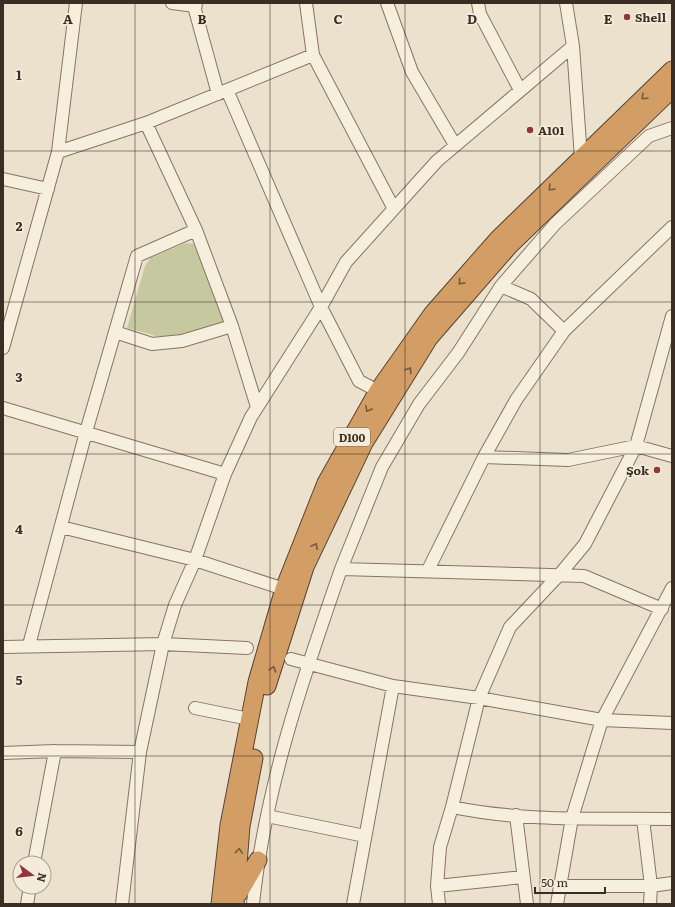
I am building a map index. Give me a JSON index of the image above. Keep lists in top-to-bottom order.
{
  "streets": {
    "highway": ["D100"]
  },
  "places": ["Shell", "A101", "Şok"],
  "scale_bar": "50 m",
  "north": "right",
  "grid": {
    "columns": [
      "A",
      "B",
      "C",
      "D",
      "E"
    ],
    "rows": [
      "1",
      "2",
      "3",
      "4",
      "5",
      "6"
    ]
  }
}
